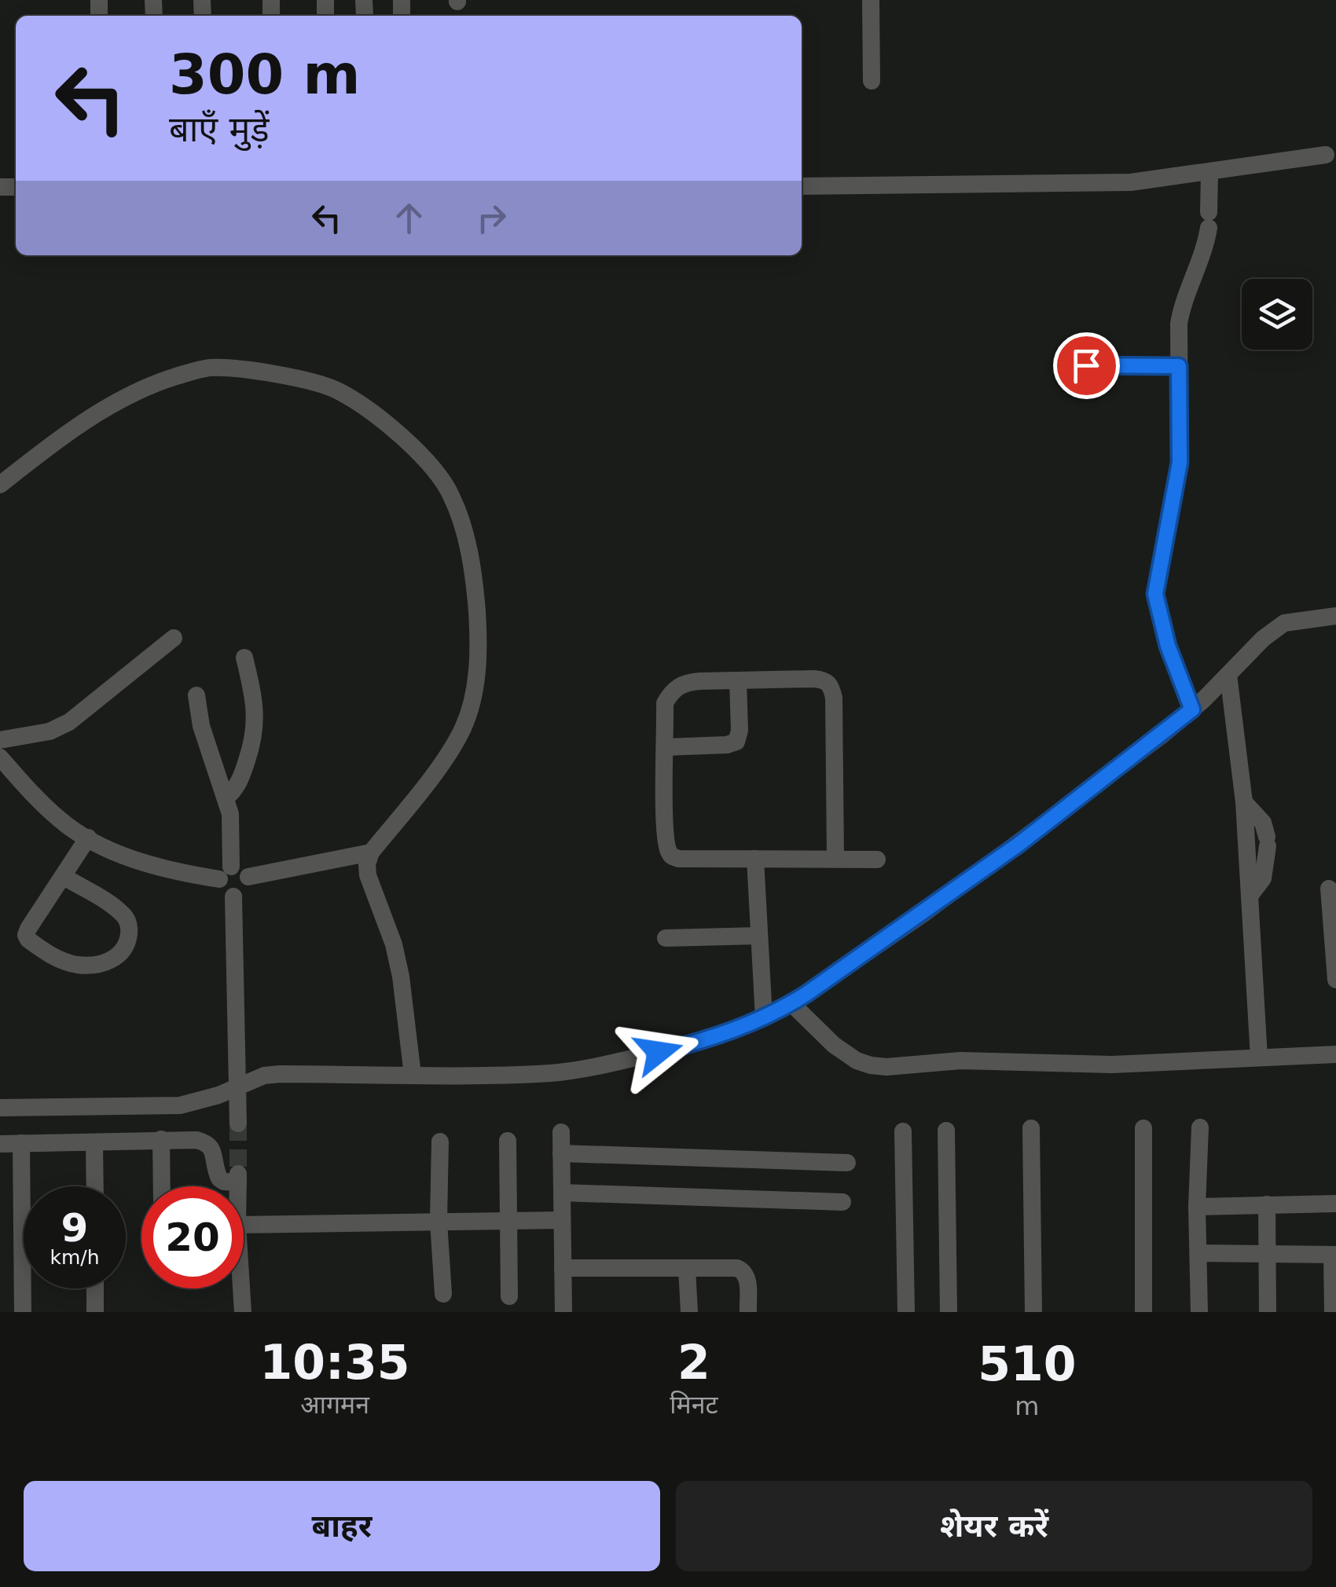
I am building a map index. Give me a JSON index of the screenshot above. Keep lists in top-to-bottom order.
{
  "page": {
    "turn": ["300 m", "बाएँ मुड़ें"],
    "speed": "9 km/h",
    "limit": "20",
    "eta": [
      "10:35",
      "आगमन",
      "2",
      "मिनट",
      "510",
      "m"
    ],
    "buttons": ["बाहर", "शेयर करें"]
  }
}
